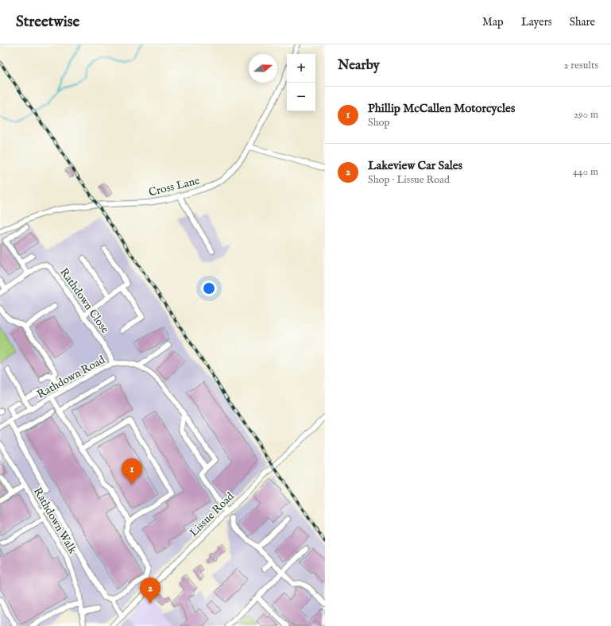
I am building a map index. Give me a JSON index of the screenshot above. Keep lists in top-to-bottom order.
{
  "streets": {
    "street": [
      "Cross Lane",
      "Rathdown Close",
      "Rathdown Road",
      "Lissue Road",
      "Rathdown Walk"
    ]
  },
  "crossings": [
    ["Rathdown Close", "Rathdown Road"]
  ],
  "north": "right",
  "page": {
    "header": "Streetwise",
    "nav": ["Map", "Layers", "Share"],
    "heading": ["Nearby", "2 results"],
    "map_buttons": ["+", "−"],
    "list": [
      {
        "mark": "1",
        "name": "Phillip McCallen Motorcycles",
        "note": "Shop",
        "value": "290 m"
      },
      {
        "mark": "2",
        "name": "Lakeview Car Sales",
        "note": "Shop · Lissue Road",
        "value": "440 m"
      }
    ],
    "pins": ["1", "2"]
  }
}
